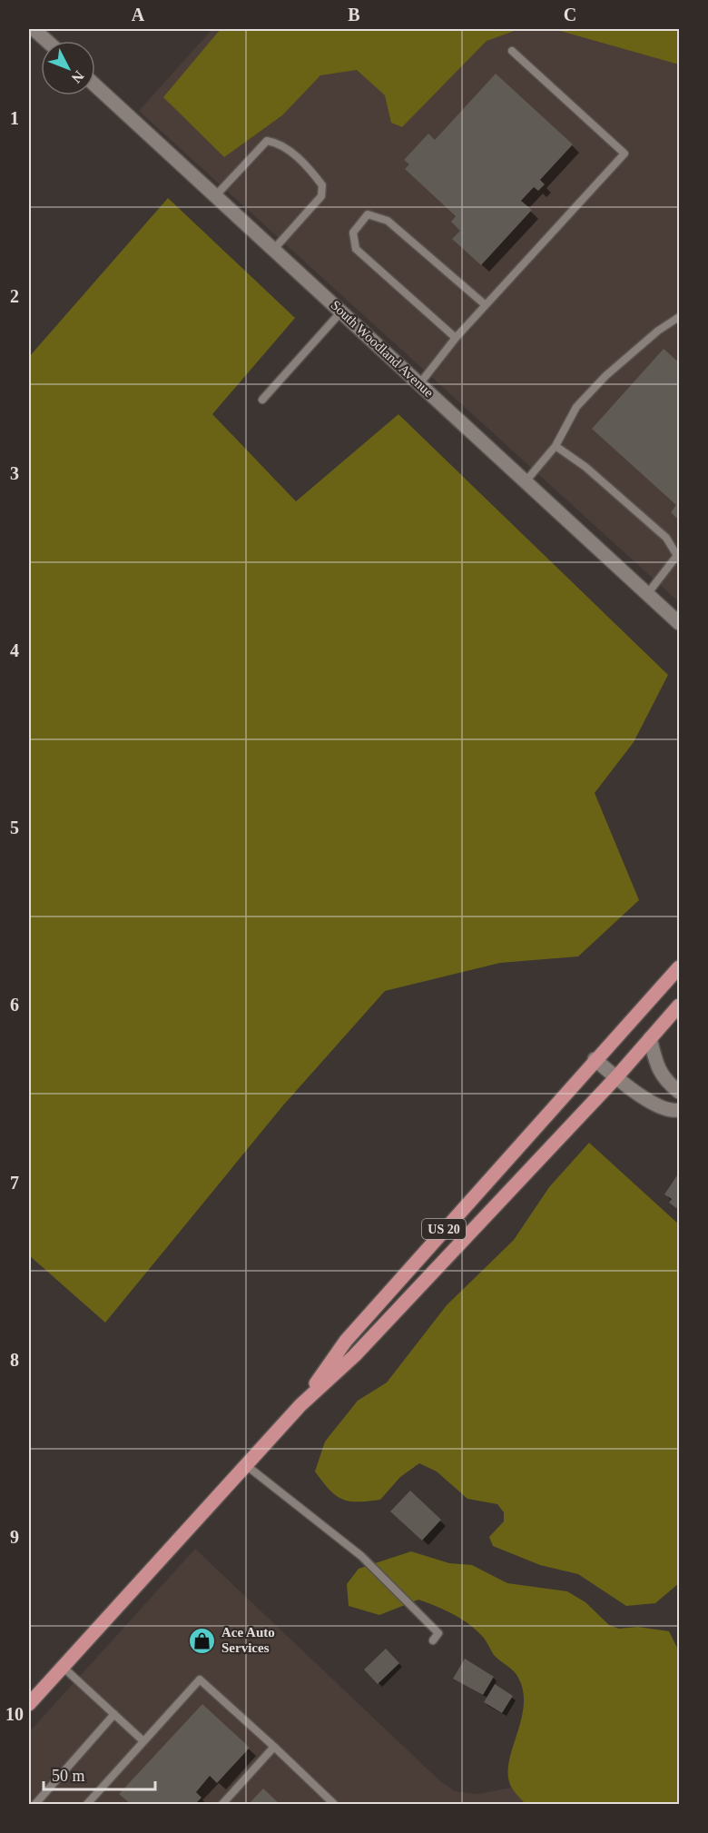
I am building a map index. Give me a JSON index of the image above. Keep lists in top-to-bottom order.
{
  "streets": {
    "main road": ["US 20"],
    "street": ["South Woodland Avenue"]
  },
  "places": {
    "shop": ["Ace Auto Services"]
  },
  "scale_bar": "50 m",
  "north": "bottom right",
  "grid": {
    "columns": ["A", "B", "C"],
    "rows": [
      "1",
      "2",
      "3",
      "4",
      "5",
      "6",
      "7",
      "8",
      "9",
      "10"
    ]
  }
}
